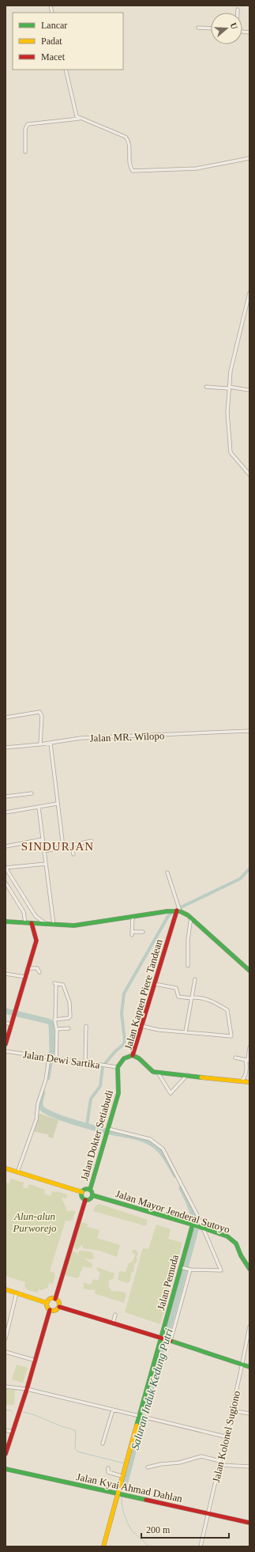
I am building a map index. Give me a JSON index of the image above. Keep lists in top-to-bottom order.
{
  "streets": {
    "street": [
      "Jalan MR. Wilopo",
      "Jalan Kapten Piere Tandean",
      "Jalan Dewi Sartika",
      "Jalan Dokter Setiabudi",
      "Jalan Mayor Jenderal Sutoyo",
      "Jalan Pemuda",
      "Jalan Kolonel Sugiono",
      "Jalan Kyai Ahmad Dahlan"
    ]
  },
  "crossings": [
    ["Jalan Dewi Sartika", "Jalan Dokter Setiabudi"],
    ["Jalan Dokter Setiabudi", "Jalan Mayor Jenderal Sutoyo"],
    ["Jalan Mayor Jenderal Sutoyo", "Jalan Pemuda"],
    ["Jalan Pemuda", "Jalan Kyai Ahmad Dahlan"],
    ["Jalan Kolonel Sugiono", "Jalan Kyai Ahmad Dahlan"]
  ],
  "districts": ["SINDURJAN"],
  "water": ["Saluran Induk Kedung Putri"],
  "parks": ["Alun-alun Purworejo"],
  "legend": ["Lancar", "Padat", "Macet"],
  "scale_bar": "200 m",
  "north": "right"
}
